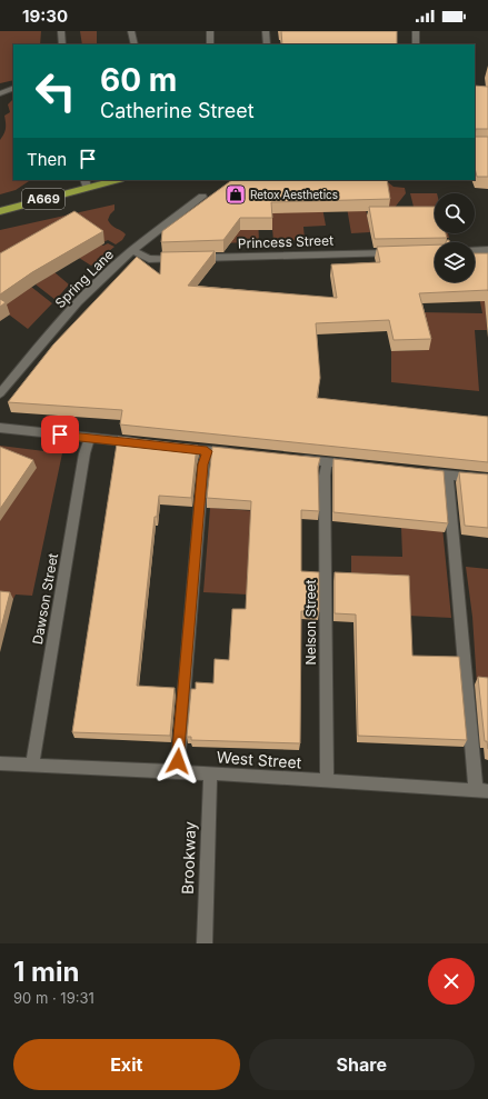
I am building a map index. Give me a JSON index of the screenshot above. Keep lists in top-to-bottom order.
{
  "streets": {
    "main road": ["A669"],
    "street": [
      "Princess Street",
      "Spring Lane",
      "Dawson Street",
      "Nelson Street",
      "West Street",
      "Brookway"
    ]
  },
  "crossings": [
    ["Princess Street", "Spring Lane"],
    ["Dawson Street", "West Street"],
    ["Nelson Street", "West Street"],
    ["West Street", "Brookway"]
  ],
  "places": {
    "shop": ["Retox Aesthetics"]
  },
  "page": {
    "status": "19:30",
    "turn": ["60 m", "Catherine Street"],
    "then": "Then",
    "heading": ["1 min", "90 m · 19:31"],
    "buttons": ["Exit", "Share"]
  }
}
